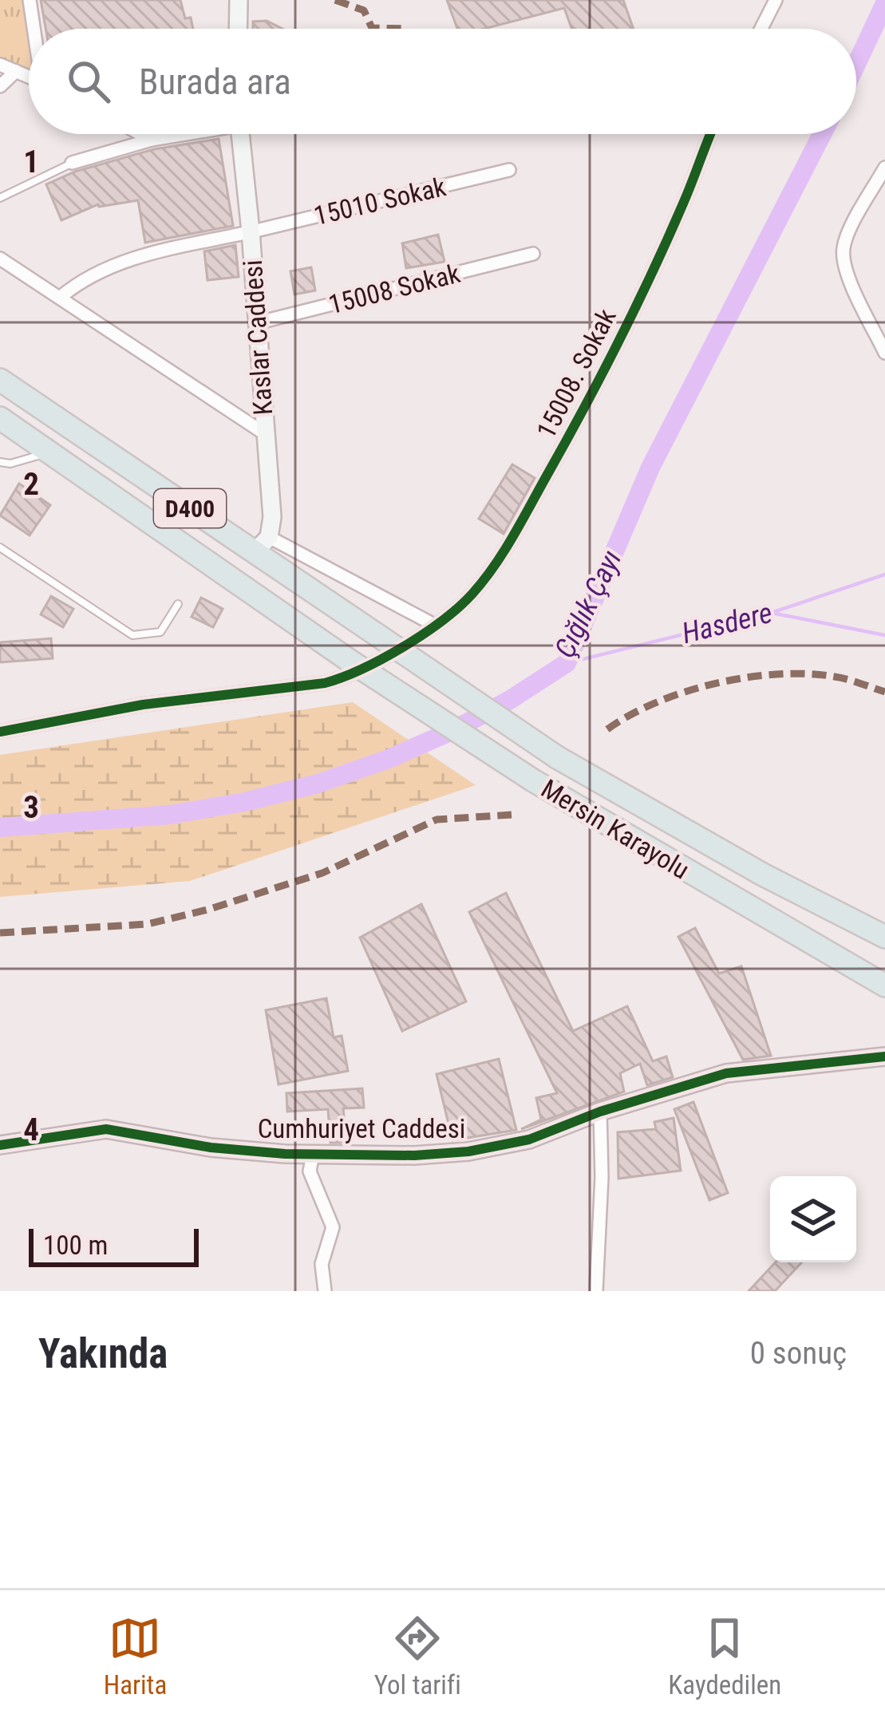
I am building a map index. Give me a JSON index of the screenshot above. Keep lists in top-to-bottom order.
{
  "streets": {
    "highway": ["D400", "Mersin Karayolu"],
    "street": [
      "15010 Sokak",
      "15008 Sokak",
      "Kaslar Caddesi",
      "15008. Sokak",
      "Cumhuriyet Caddesi"
    ]
  },
  "crossings": [
    ["15010 Sokak", "Kaslar Caddesi"],
    ["15008 Sokak", "Kaslar Caddesi"],
    ["Kaslar Caddesi", "D400"],
    ["Kaslar Caddesi", "Mersin Karayolu"],
    ["D400", "Mersin Karayolu"]
  ],
  "water": ["Çığlık Çayı", "Hasdere"],
  "scale_bar": "100 m",
  "page": {
    "search": "Burada ara",
    "scale": "100 m",
    "heading": ["Yakında", "0 sonuç"],
    "nav": ["Harita", "Yol tarifi", "Kaydedilen"]
  },
  "grid": {
    "rows": [
      "1",
      "2",
      "3",
      "4"
    ]
  }
}
